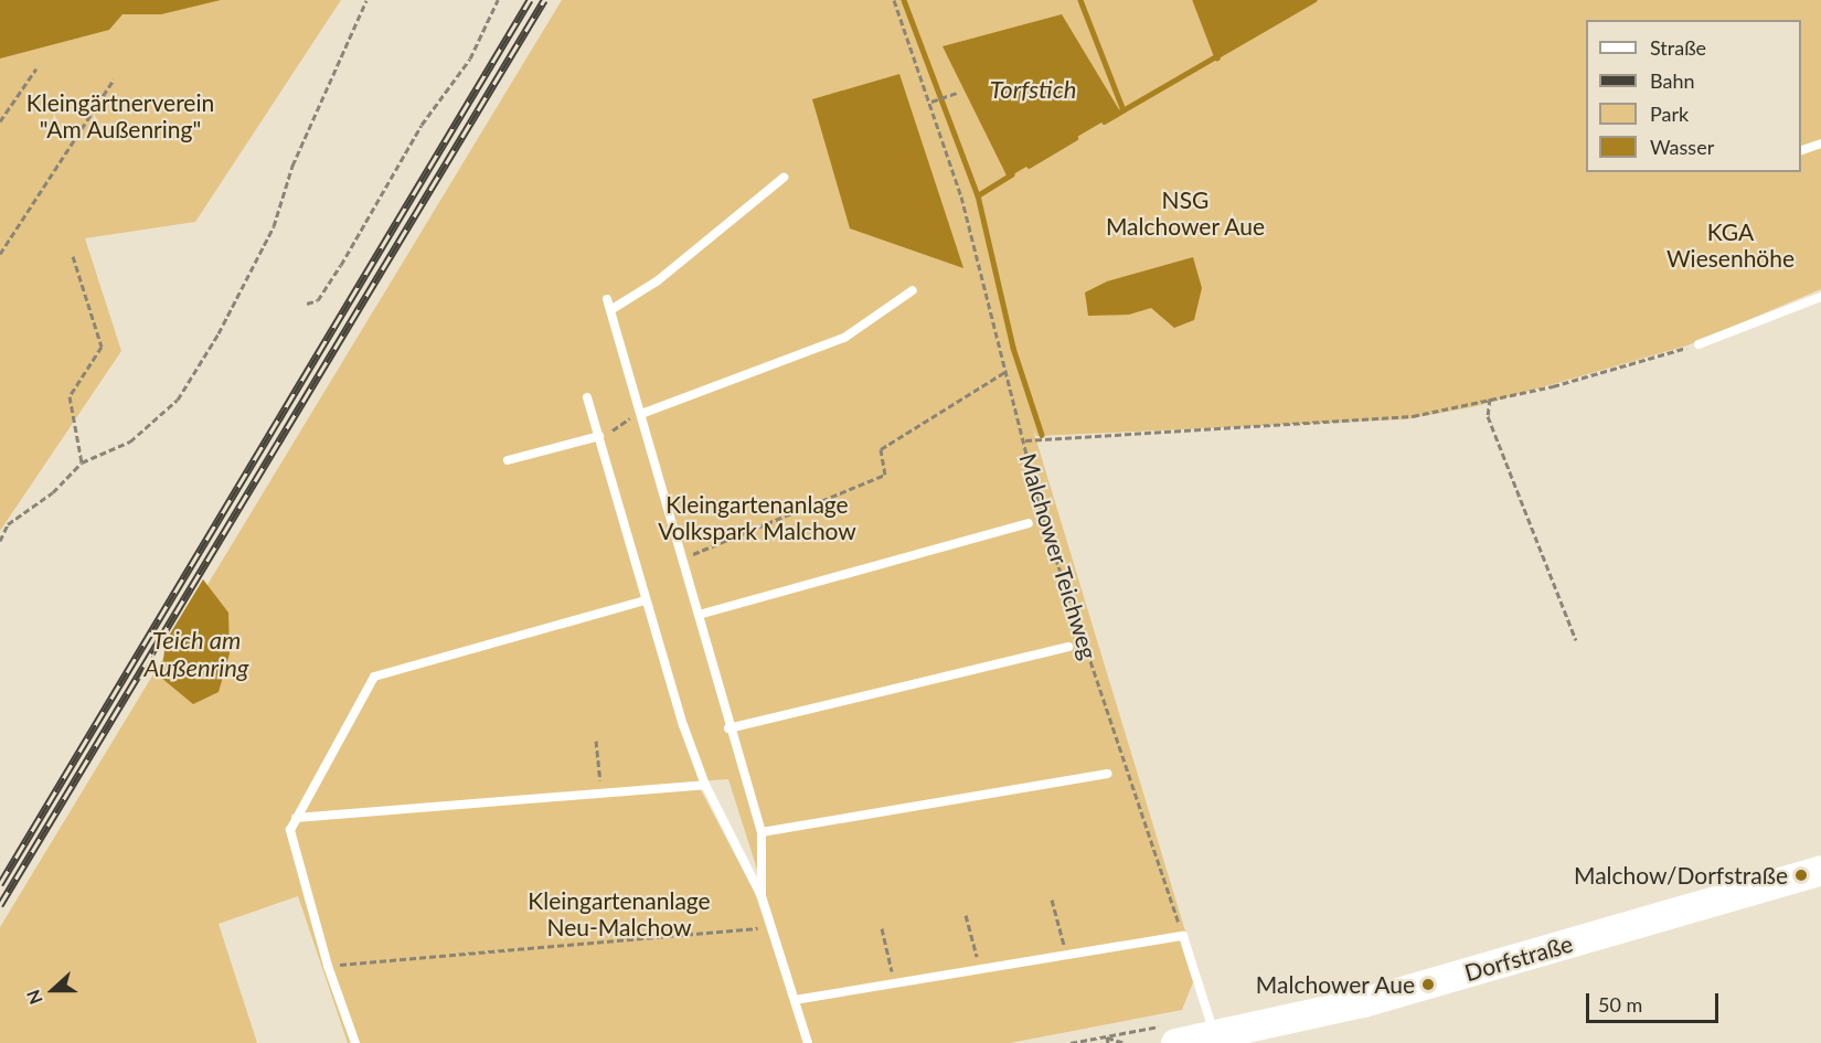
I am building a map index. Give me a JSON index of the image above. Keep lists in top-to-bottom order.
{
  "streets": {
    "main road": ["Dorfstraße"],
    "path": ["Malchower Teichweg"]
  },
  "water": ["Torfstich", "Teich am Außenring"],
  "parks": [
    "Kleingärtnerverein \"Am Außenring\"",
    "NSG Malchower Aue",
    "KGA Wiesenhöhe",
    "Kleingartenanlage Volkspark Malchow",
    "Kleingartenanlage Neu-Malchow"
  ],
  "places": ["Malchow/Dorfstraße", "Malchower Aue"],
  "legend": [
    "Straße",
    "Bahn",
    "Park",
    "Wasser"
  ],
  "scale_bar": "50 m",
  "north": "left"
}
